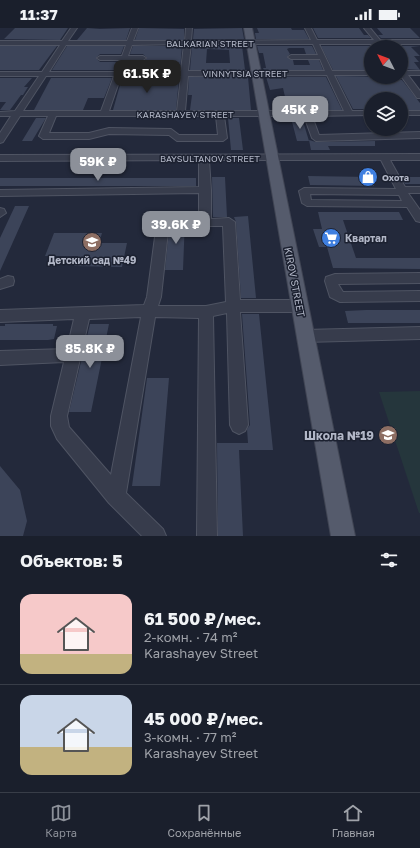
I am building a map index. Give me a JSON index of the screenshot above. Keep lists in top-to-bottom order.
{
  "streets": {
    "main road": ["KIROV STREET"],
    "street": [
      "BALKARIAN STREET",
      "VINNYTSIA STREET",
      "KARASHAУEV STREET",
      "BAYSULTANOV STREET"
    ]
  },
  "crossings": [
    ["BALKARIAN STREET", "KIROV STREET"],
    ["VINNYTSIA STREET", "KIROV STREET"],
    ["KARASHAУEV STREET", "KIROV STREET"],
    ["BAYSULTANOV STREET", "KIROV STREET"]
  ],
  "places": {
    "shop": ["Охота"],
    "supermarket": ["Квартал"],
    "school or university": ["Детский сад №49", "Школа №19"]
  },
  "north": "top left",
  "page": {
    "status": "11:37",
    "price": [
      "61.5K ₽",
      "45K ₽",
      "59K ₽",
      "39.6K ₽",
      "85.8K ₽"
    ],
    "heading": "Объектов: 5",
    "list": [
      {
        "name": "61 500 ₽/мес.",
        "note": "2-комн. · 74 m² · Karashaуev Street"
      },
      {
        "name": "45 000 ₽/мес.",
        "note": "3-комн. · 77 m² · Karashaуev Street"
      }
    ],
    "tabs": ["Карта", "Сохранённые", "Главная"]
  }
}
